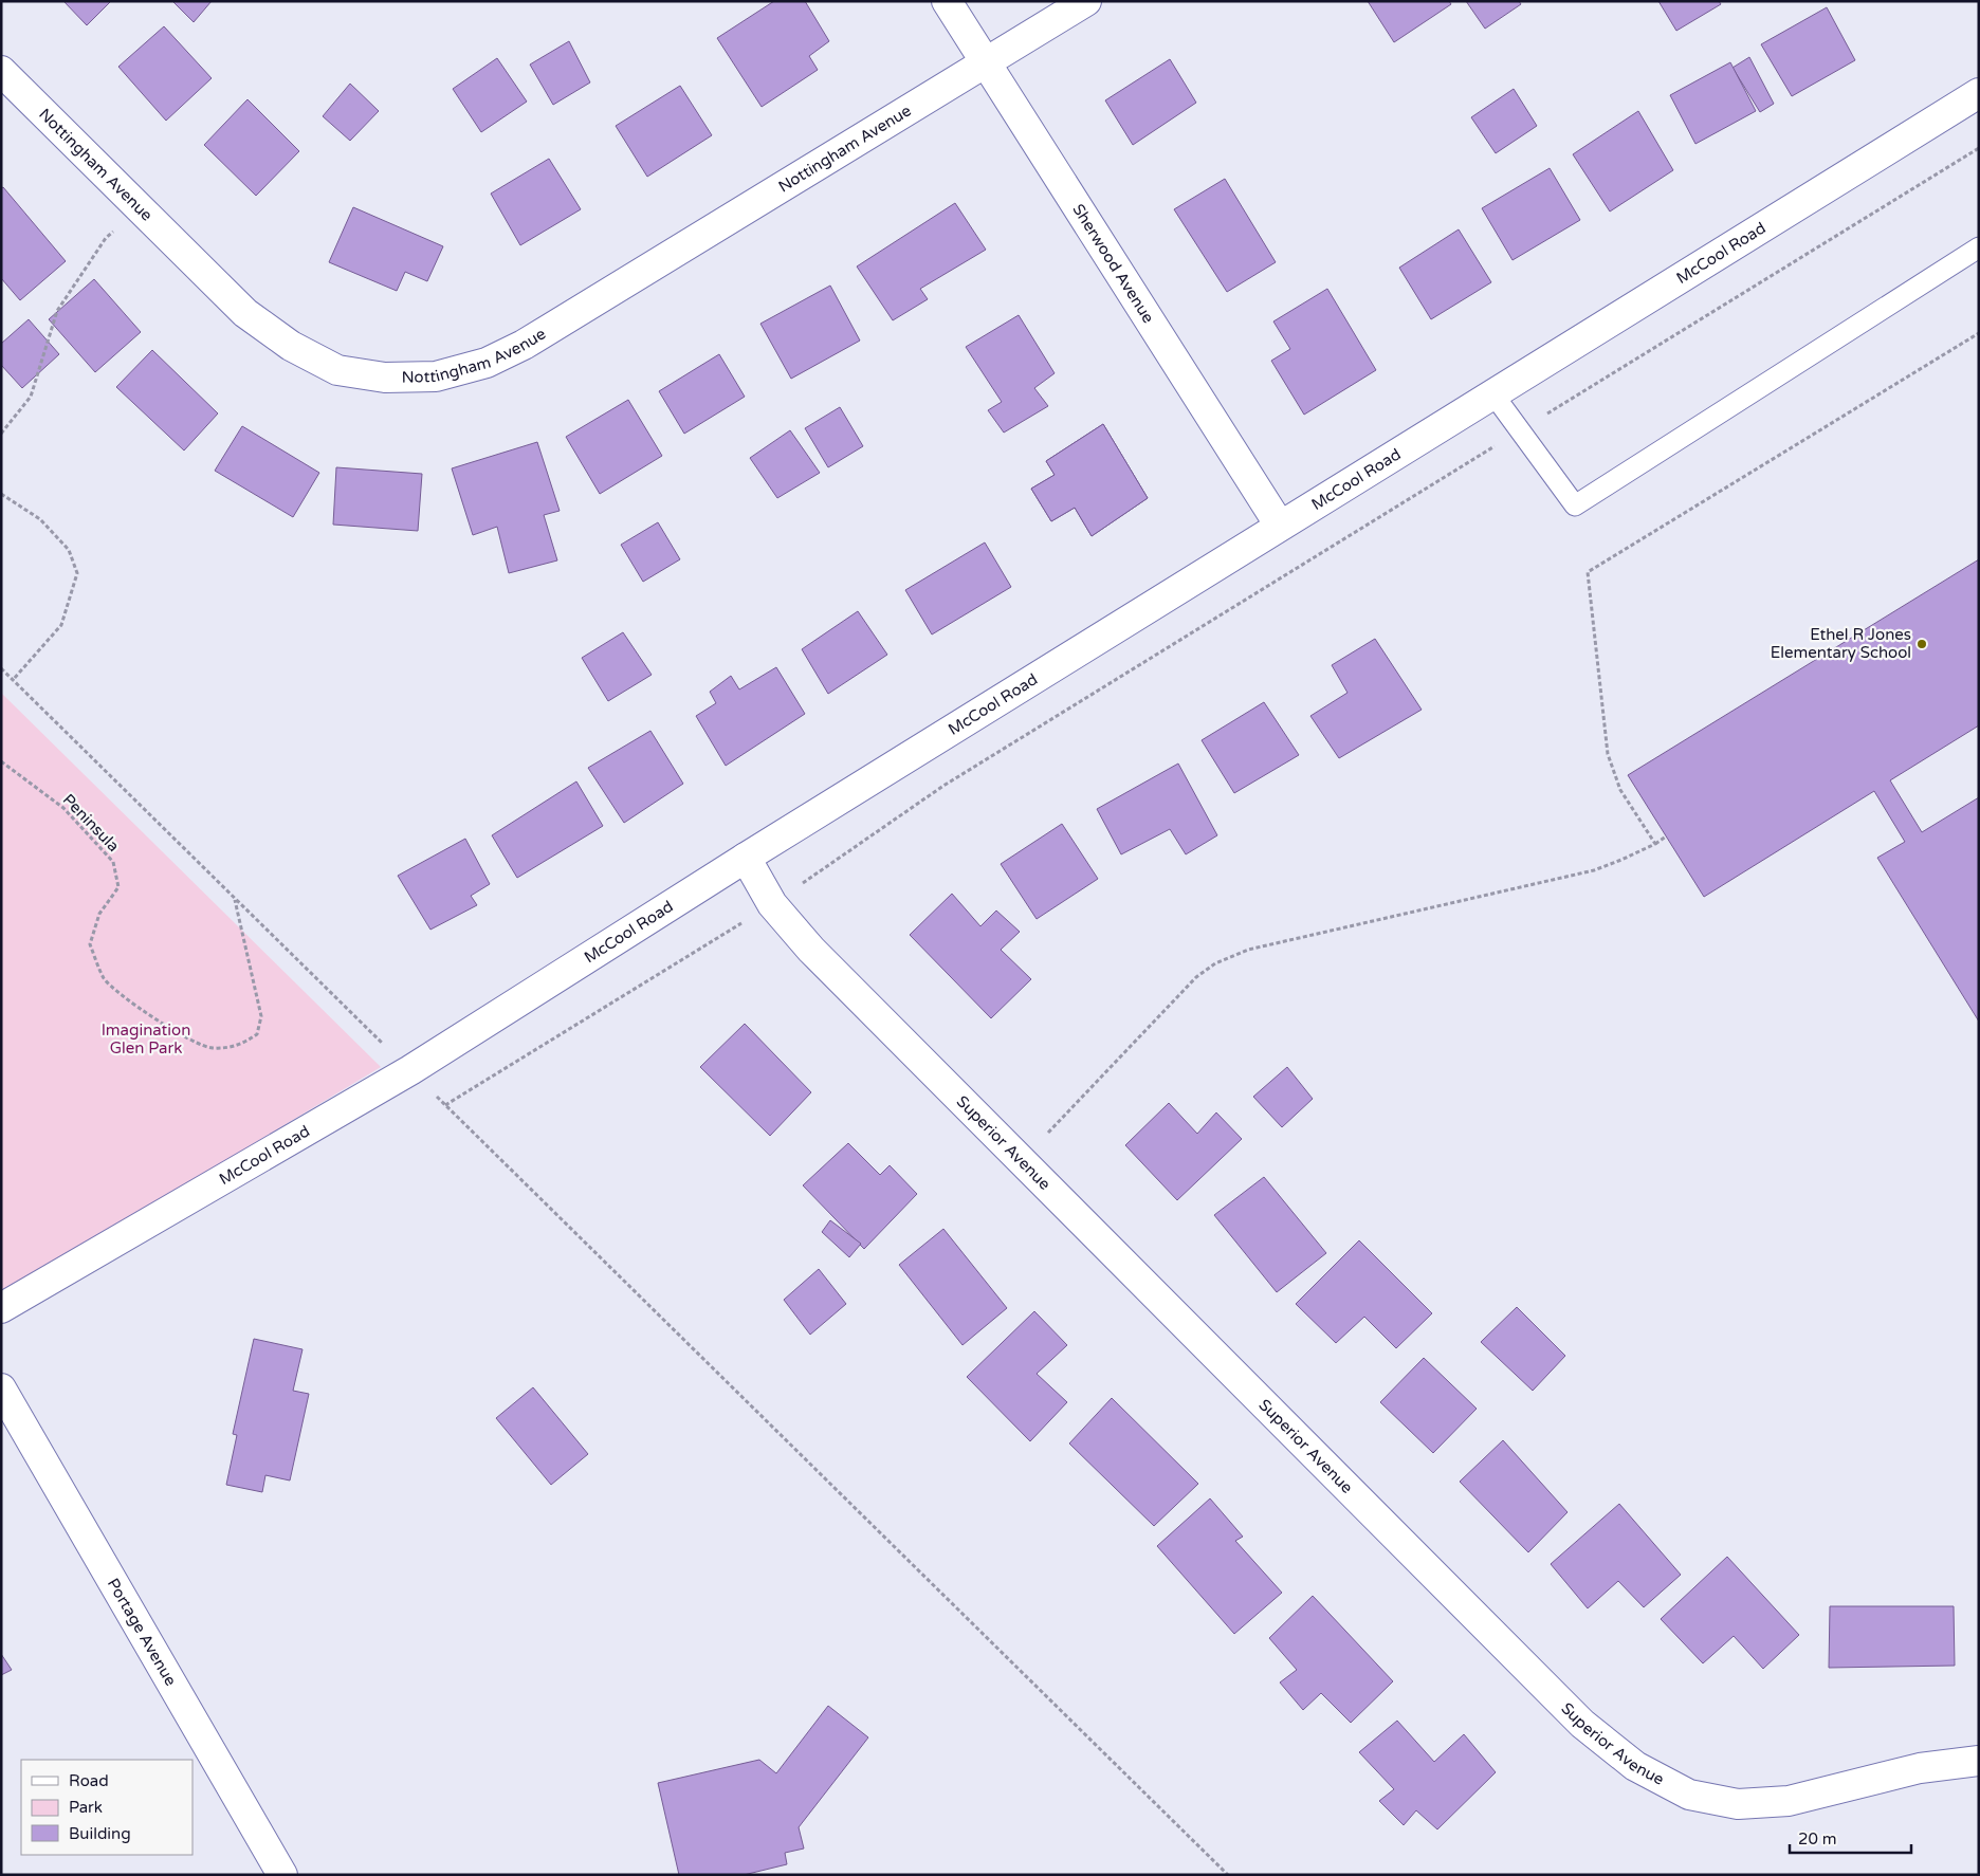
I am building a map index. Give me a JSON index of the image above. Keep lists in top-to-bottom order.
{
  "streets": {
    "street": [
      "Nottingham Avenue",
      "McCool Road",
      "Sherwood Avenue",
      "Superior Avenue",
      "Portage Avenue"
    ],
    "path": ["Peninsula"]
  },
  "crossings": [
    ["Nottingham Avenue", "Sherwood Avenue"],
    ["McCool Road", "Sherwood Avenue"],
    ["McCool Road", "Superior Avenue"]
  ],
  "parks": ["Imagination Glen Park"],
  "places": ["Ethel R Jones Elementary School"],
  "legend": ["Road", "Park", "Building"],
  "scale_bar": "20 m"
}
